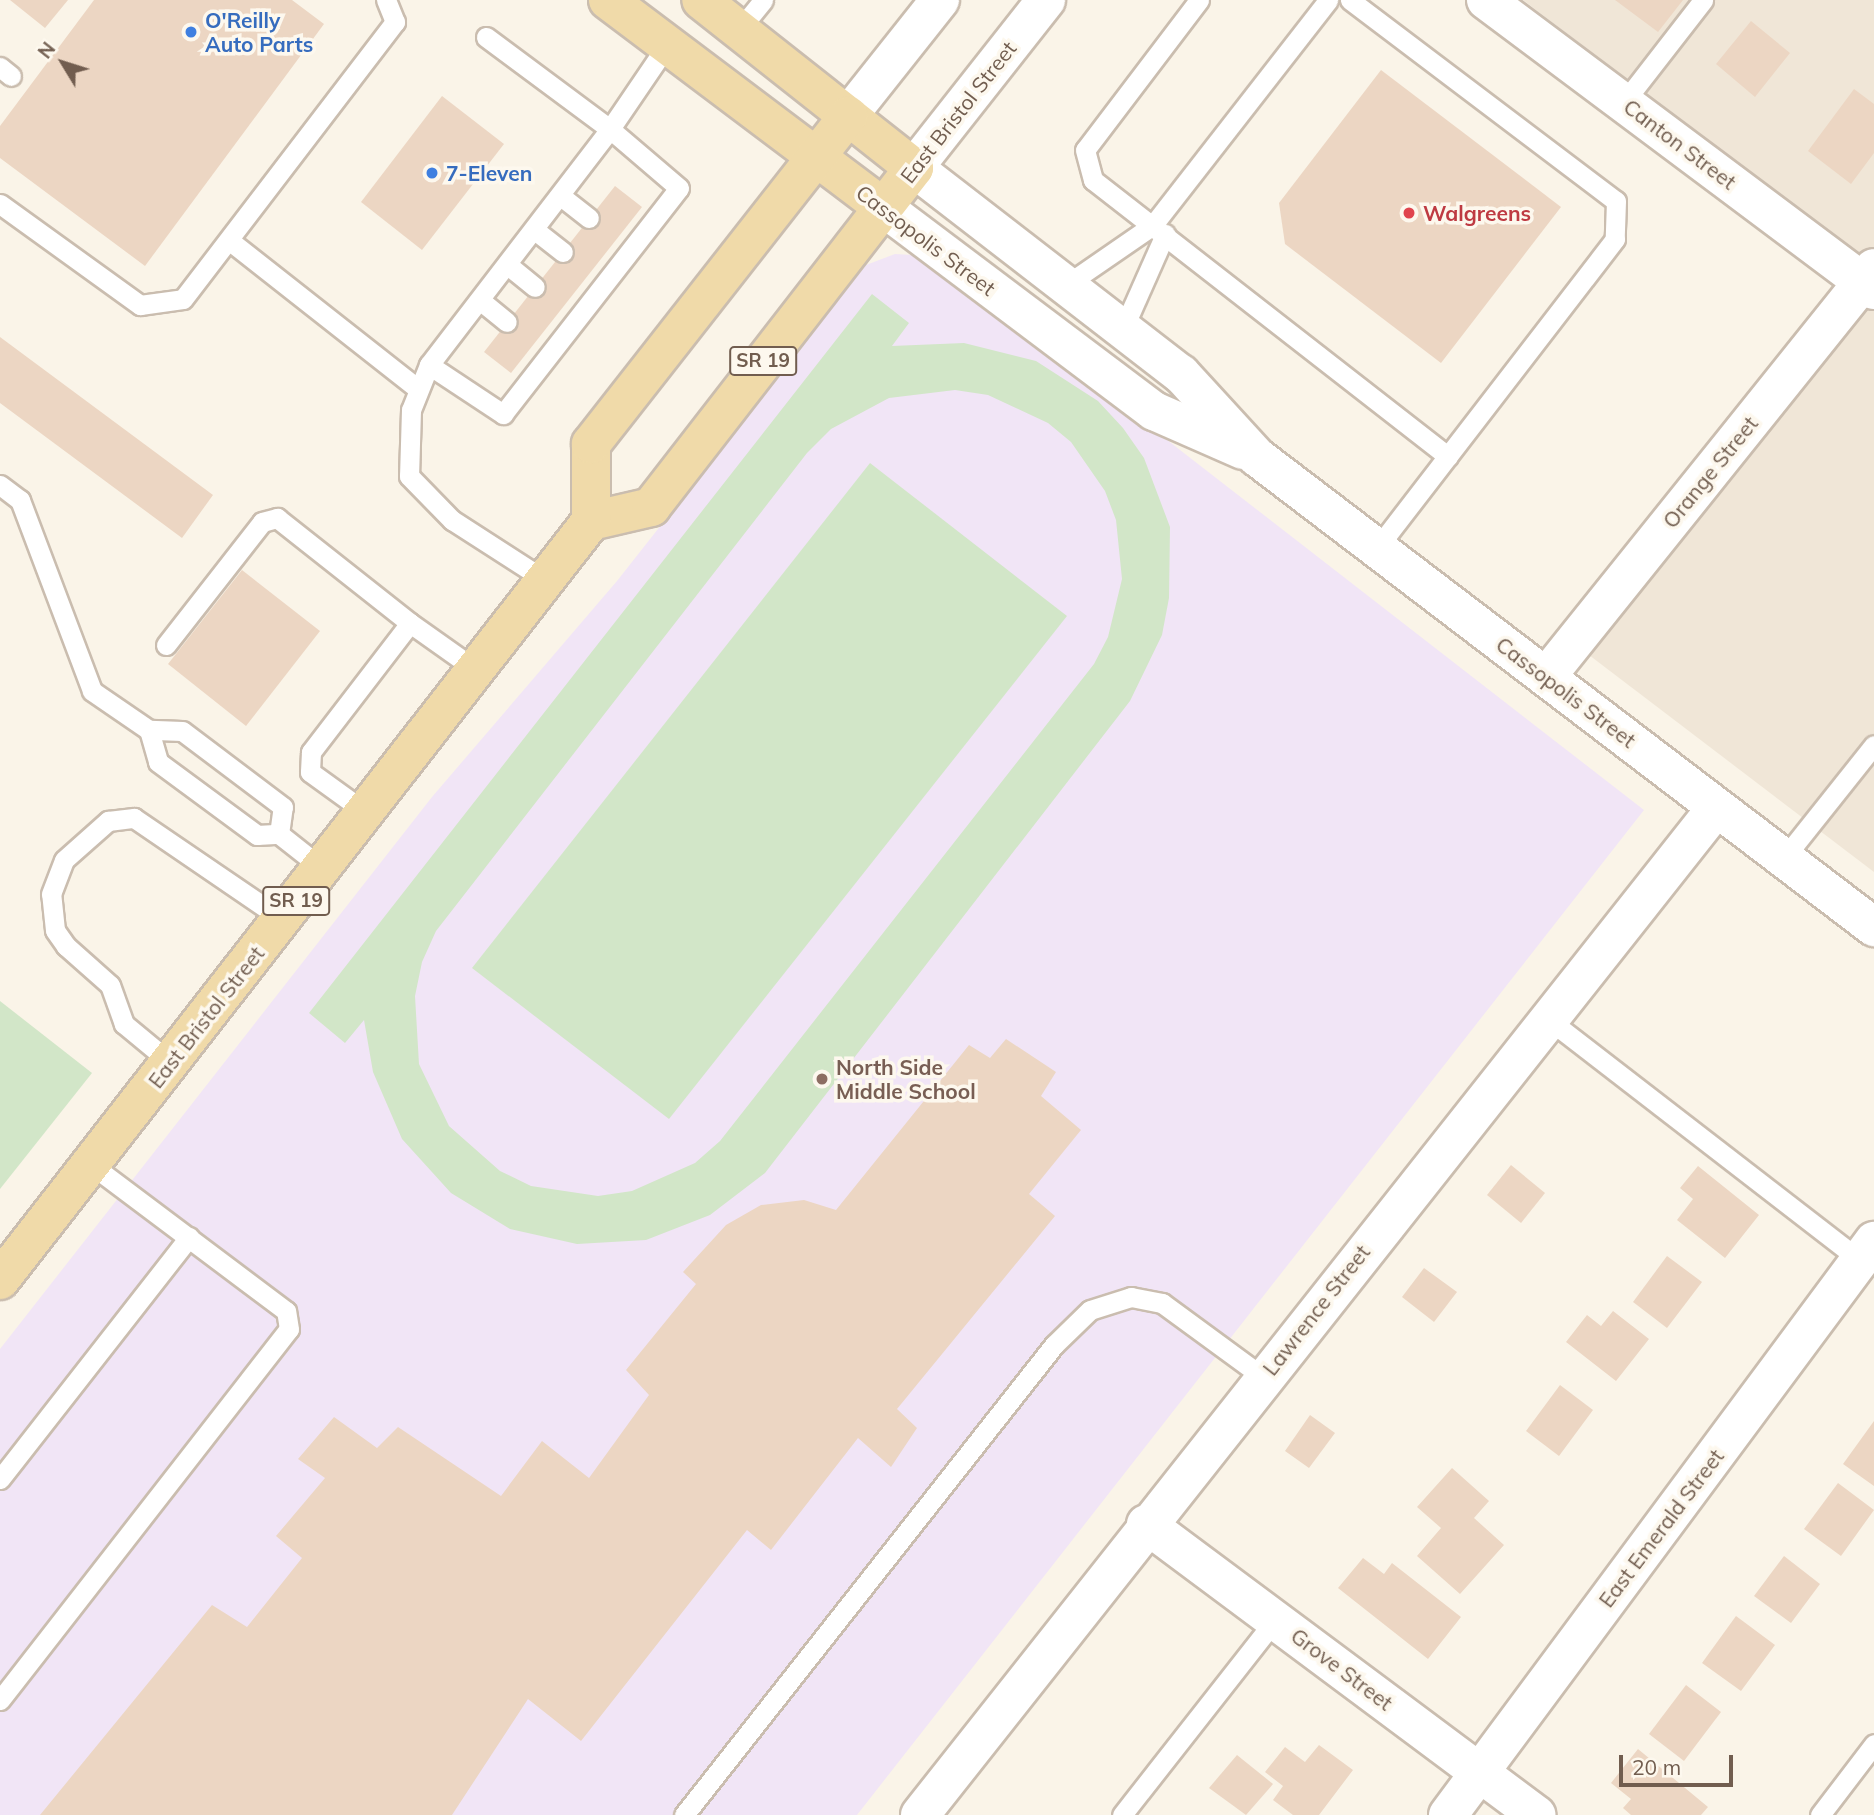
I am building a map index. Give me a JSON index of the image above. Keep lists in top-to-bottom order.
{
  "streets": {
    "main road": ["East Bristol Street", "Cassopolis Street", "SR 19"],
    "street": [
      "Canton Street",
      "Orange Street",
      "Lawrence Street",
      "East Emerald Street",
      "Grove Street"
    ]
  },
  "crossings": [
    ["East Bristol Street", "Cassopolis Street"],
    ["Canton Street", "Orange Street"],
    ["Cassopolis Street", "Orange Street"],
    ["Cassopolis Street", "Lawrence Street"],
    ["Lawrence Street", "Grove Street"],
    ["East Emerald Street", "Grove Street"]
  ],
  "places": [
    "O'Reilly Auto Parts",
    "7-Eleven",
    "Walgreens",
    "North Side Middle School"
  ],
  "scale_bar": "20 m",
  "north": "top left"
}
